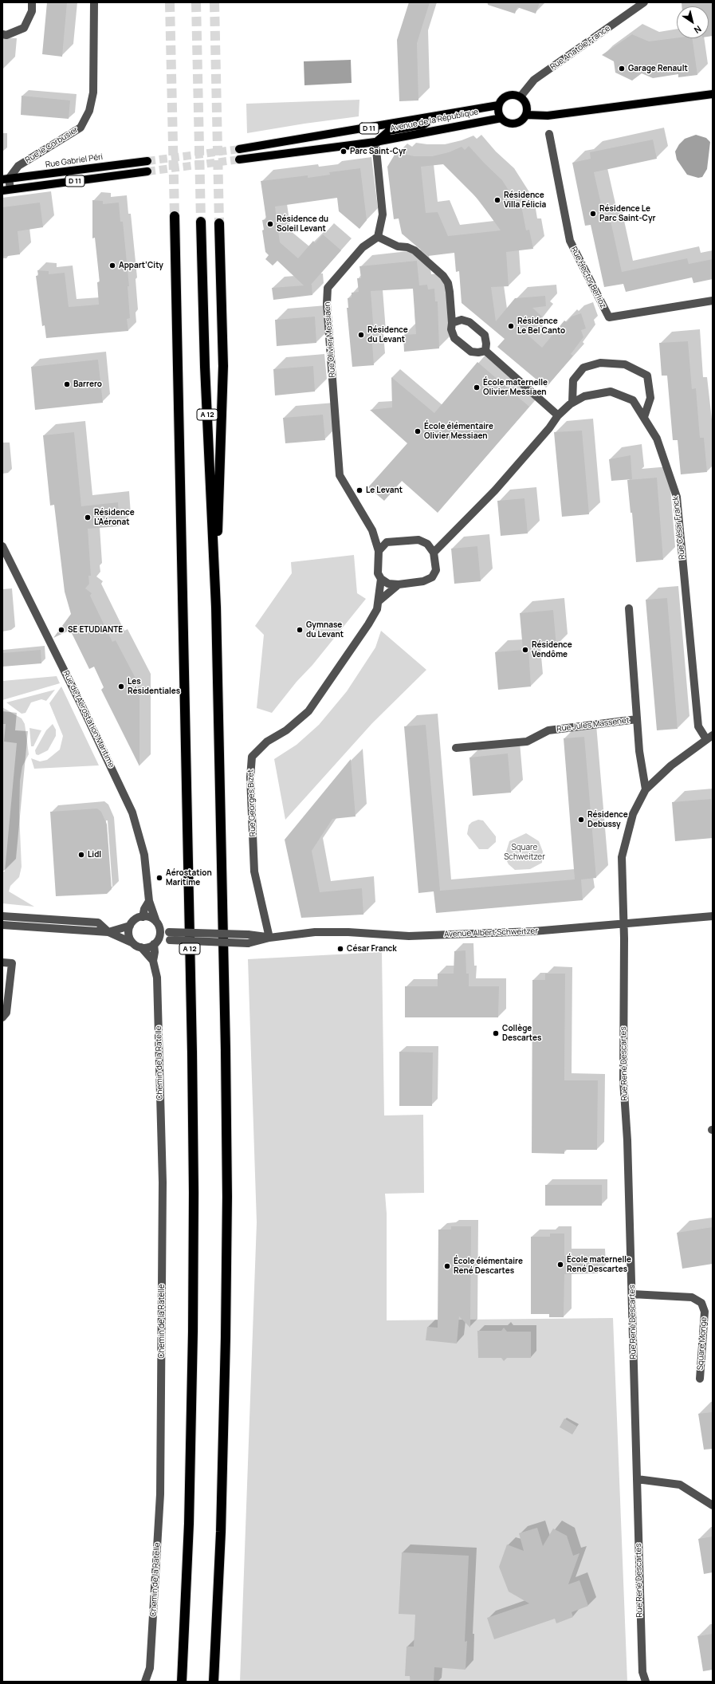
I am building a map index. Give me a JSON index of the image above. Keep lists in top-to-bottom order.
{
  "streets": {
    "highway": ["A 12"],
    "main road": ["Avenue de la République", "D 11", "Rue Gabriel Péri"],
    "street": [
      "Rue Anatole France",
      "Rue le Corbusier",
      "Rue Hector Berlioz",
      "Rue Olivier Messiaen",
      "Rue César Franck",
      "Rue de l'Aérostation Maritime",
      "Rue Jules Massenet",
      "Rue Georges Bizet",
      "Avenue Albert Schweitzer",
      "Chemin de la Ratelle",
      "Rue René Descartes",
      "Square Monge"
    ]
  },
  "crossings": [
    ["Rue Anatole France", "Avenue de la République"],
    ["Rue le Corbusier", "Rue Gabriel Péri"],
    ["Rue Olivier Messiaen", "Rue César Franck"],
    ["Rue Olivier Messiaen", "Rue Georges Bizet"],
    ["Rue César Franck", "Rue Georges Bizet"],
    ["Rue de l'Aérostation Maritime", "Chemin de la Ratelle"],
    ["Rue Jules Massenet", "Rue René Descartes"],
    ["Rue Georges Bizet", "Avenue Albert Schweitzer"],
    ["Avenue Albert Schweitzer", "Rue René Descartes"],
    ["Rue René Descartes", "Square Monge"]
  ],
  "parks": ["Square Schweitzer"],
  "places": [
    "Garage Renault",
    "Parc Saint-Cyr",
    "Résidence Villa Félicia",
    "Résidence Le Parc Saint-Cyr",
    "Résidence du Soleil Levant",
    "Appart’City",
    "Résidence Le Bel Canto",
    "Résidence du Levant",
    "Barrero",
    "École maternelle Olivier Messiaen",
    "École élémentaire Olivier Messiaen",
    "Le Levant",
    "Résidence L'Aéronat",
    "SE ETUDIANTE",
    "Gymnase du Levant",
    "Résidence Vendôme",
    "Les Résidentiales",
    "Résidence Debussy",
    "Lidl",
    "Aérostation Maritime",
    "César Franck",
    "Collège Descartes",
    "École maternelle René Descartes",
    "École élémentaire René Descartes"
  ],
  "north": "bottom right"
}
